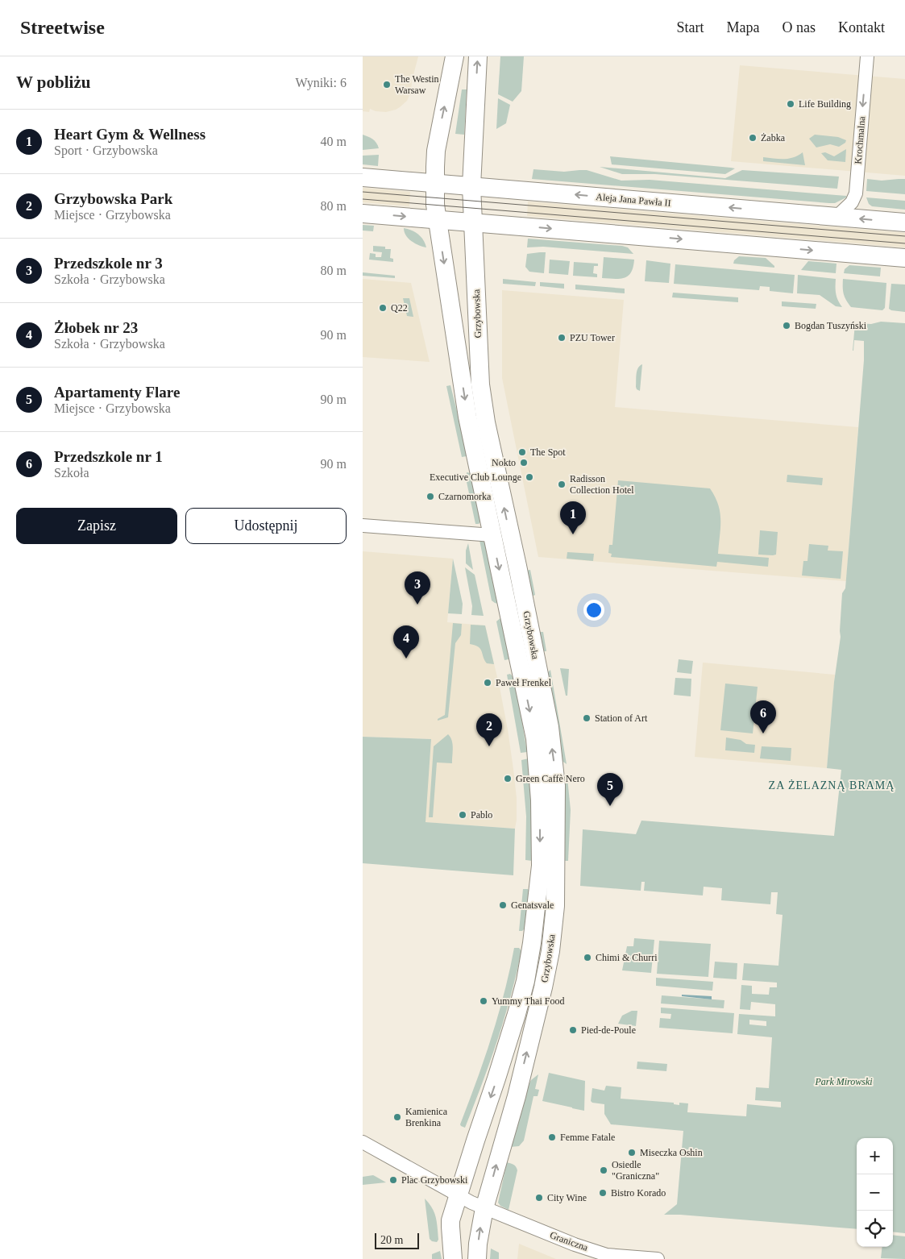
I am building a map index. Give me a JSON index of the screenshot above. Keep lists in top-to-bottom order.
{
  "streets": {
    "street": [
      "Krochmalna",
      "Aleja Jana Pawła II",
      "Grzybowska",
      "Graniczna"
    ]
  },
  "crossings": [
    ["Krochmalna", "Aleja Jana Pawła II"],
    ["Aleja Jana Pawła II", "Grzybowska"],
    ["Grzybowska", "Graniczna"]
  ],
  "one_way": ["Krochmalna"],
  "districts": ["ZA ŻELAZNĄ BRAMĄ"],
  "parks": ["Park Mirowski"],
  "places": [
    "The Westin Warsaw",
    "Life Building",
    "Żabka",
    "Q22",
    "Bogdan Tuszyński",
    "PZU Tower",
    "The Spot",
    "Nokto",
    "Executive Club Lounge",
    "Radisson Collection Hotel",
    "Czarnomorka",
    "Paweł Frenkel",
    "Station of Art",
    "Green Caffè Nero",
    "Pablo",
    "Genatsvale",
    "Chimi & Churri",
    "Yummy Thai Food",
    "Pied-de-Poule",
    "Kamienica Brenkina",
    "Femme Fatale",
    "Miseczka Oshin",
    "Osiedle \"Graniczna\"",
    "Plac Grzybowski",
    "Bistro Korado",
    "City Wine"
  ],
  "scale_bar": "20 m",
  "page": {
    "header": "Streetwise",
    "nav": [
      "Start",
      "Mapa",
      "O nas",
      "Kontakt"
    ],
    "heading": ["W pobliżu", "Wyniki: 6"],
    "list": [
      {
        "mark": "1",
        "name": "Heart Gym & Wellness",
        "note": "Sport · Grzybowska",
        "value": "40 m"
      },
      {
        "mark": "2",
        "name": "Grzybowska Park",
        "note": "Miejsce · Grzybowska",
        "value": "80 m"
      },
      {
        "mark": "3",
        "name": "Przedszkole nr 3",
        "note": "Szkoła · Grzybowska",
        "value": "80 m"
      },
      {
        "mark": "4",
        "name": "Żłobek nr 23",
        "note": "Szkoła · Grzybowska",
        "value": "90 m"
      },
      {
        "mark": "5",
        "name": "Apartamenty Flare",
        "note": "Miejsce · Grzybowska",
        "value": "90 m"
      },
      {
        "mark": "6",
        "name": "Przedszkole nr 1",
        "note": "Szkoła",
        "value": "90 m"
      }
    ],
    "buttons": ["Zapisz", "Udostępnij"],
    "pins": [
      "1",
      "3",
      "4",
      "6",
      "2",
      "5"
    ],
    "map_buttons": ["+", "−"],
    "scale": "20 m"
  }
}
